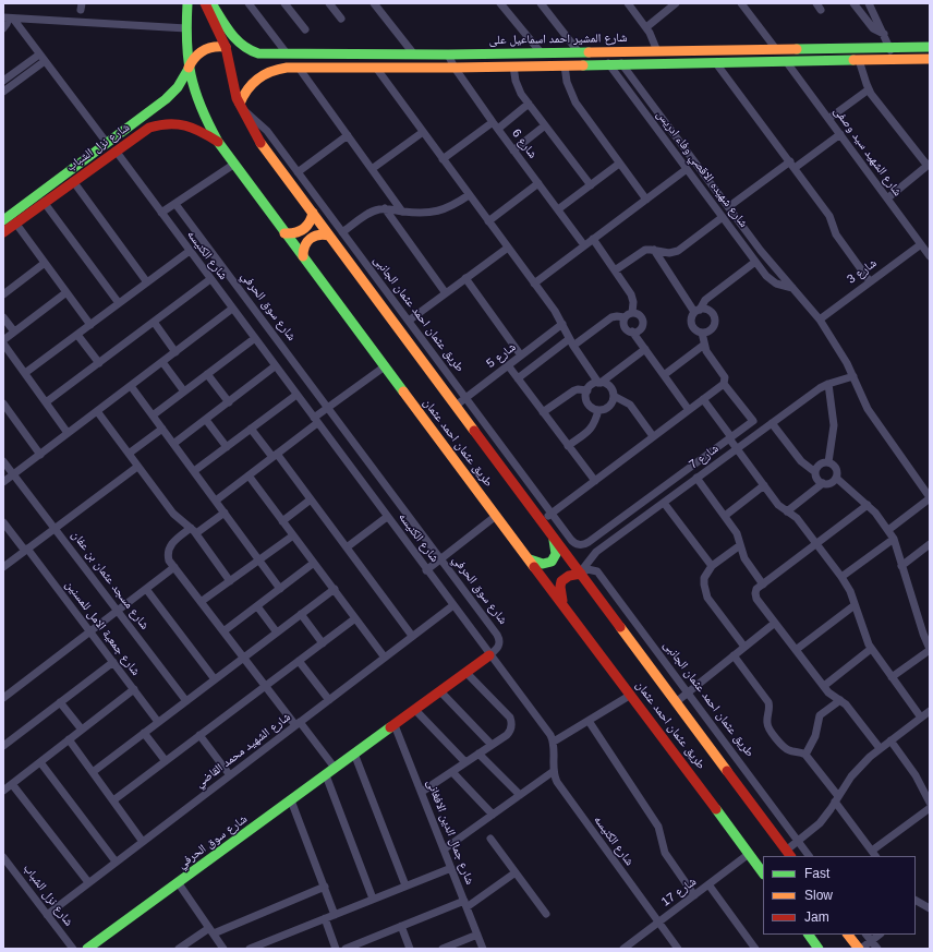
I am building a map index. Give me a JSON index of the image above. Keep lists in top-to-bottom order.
{
  "streets": {
    "main road": [
      "شارع المشير احمد اسماعيل على",
      "شارع نزل الشباب",
      "شارع سوق الحرفي",
      "طريق عثمان احمد عثمان"
    ],
    "street": [
      "شارع 6",
      "شارع الشهيد سيد وصفى",
      "شارع شهيده الاقصي وفاء ادريس",
      "شارع الكنيسه",
      "شارع 3",
      "طريق عثمان احمد عثمان الجانبى",
      "شارع 5",
      "شارع 7",
      "شارع مسجد عثمان بن عفان",
      "شارع جمعية الامل للمسنين",
      "شارع الشهيد محمد القاضي",
      "شارع جمال الدين الافغانى",
      "شارع 17"
    ]
  },
  "crossings": [
    ["شارع المشير احمد اسماعيل على", "شارع 6"],
    ["شارع المشير احمد اسماعيل على", "شارع شهيده الاقصي وفاء ادريس"],
    ["شارع نزل الشباب", "شارع الكنيسه"],
    ["شارع نزل الشباب", "طريق عثمان احمد عثمان"],
    ["شارع نزل الشباب", "شارع الشهيد محمد القاضي"],
    ["شارع الشهيد سيد وصفى", "شارع 3"],
    ["شارع شهيده الاقصي وفاء ادريس", "شارع 3"],
    ["شارع شهيده الاقصي وفاء ادريس", "شارع 7"],
    ["شارع الكنيسه", "شارع سوق الحرفي"],
    ["شارع الكنيسه", "شارع الشهيد محمد القاضي"],
    ["شارع الكنيسه", "شارع 17"],
    ["شارع سوق الحرفي", "شارع جمال الدين الافغانى"],
    ["طريق عثمان احمد عثمان الجانبى", "شارع 5"],
    ["طريق عثمان احمد عثمان الجانبى", "طريق عثمان احمد عثمان"],
    ["طريق عثمان احمد عثمان الجانبى", "شارع 7"],
    ["شارع 5", "طريق عثمان احمد عثمان"],
    ["طريق عثمان احمد عثمان", "شارع 7"],
    ["طريق عثمان احمد عثمان", "شارع 17"]
  ],
  "legend": ["Fast", "Slow", "Jam"]
}
